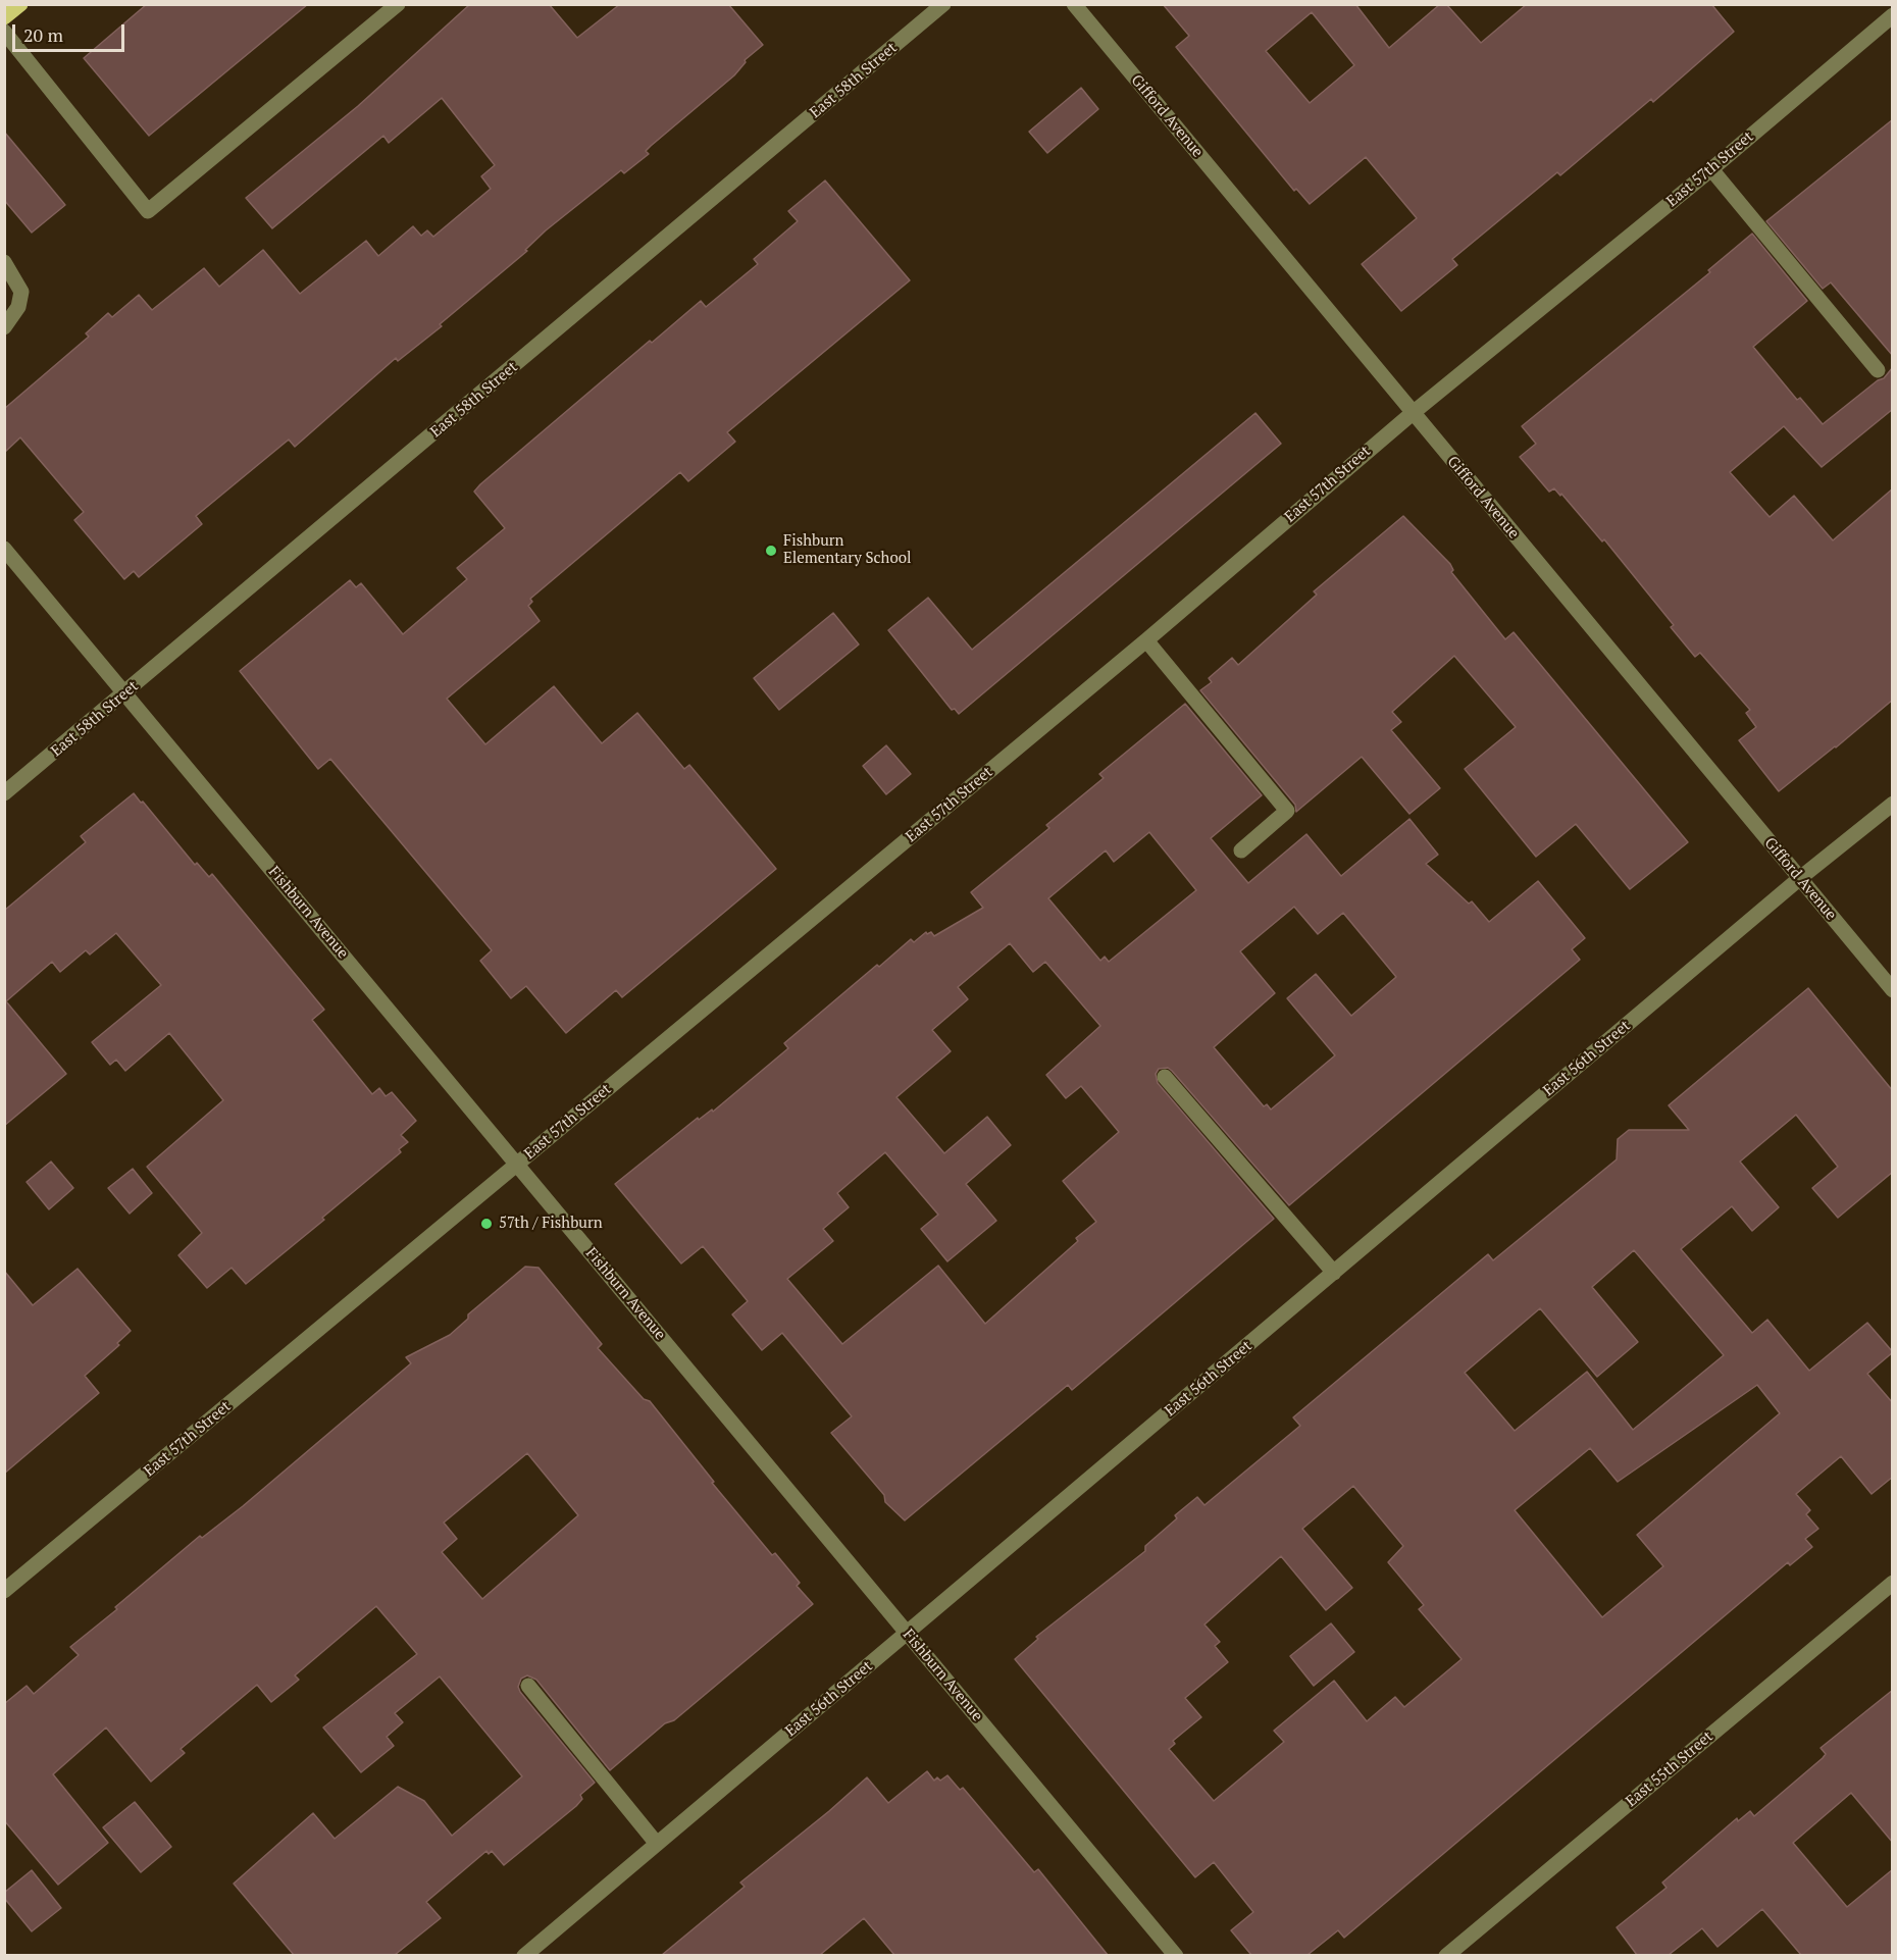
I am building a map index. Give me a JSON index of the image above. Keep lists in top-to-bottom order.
{
  "streets": {
    "street": [
      "East 58th Street",
      "Gifford Avenue",
      "East 57th Street",
      "Fishburn Avenue",
      "East 56th Street",
      "East 55th Street"
    ]
  },
  "crossings": [
    ["East 58th Street", "Fishburn Avenue"],
    ["Gifford Avenue", "East 57th Street"],
    ["Gifford Avenue", "East 56th Street"],
    ["East 57th Street", "Fishburn Avenue"],
    ["Fishburn Avenue", "East 56th Street"]
  ],
  "places": ["Fishburn Elementary School", "57th / Fishburn"],
  "scale_bar": "20 m"
}
